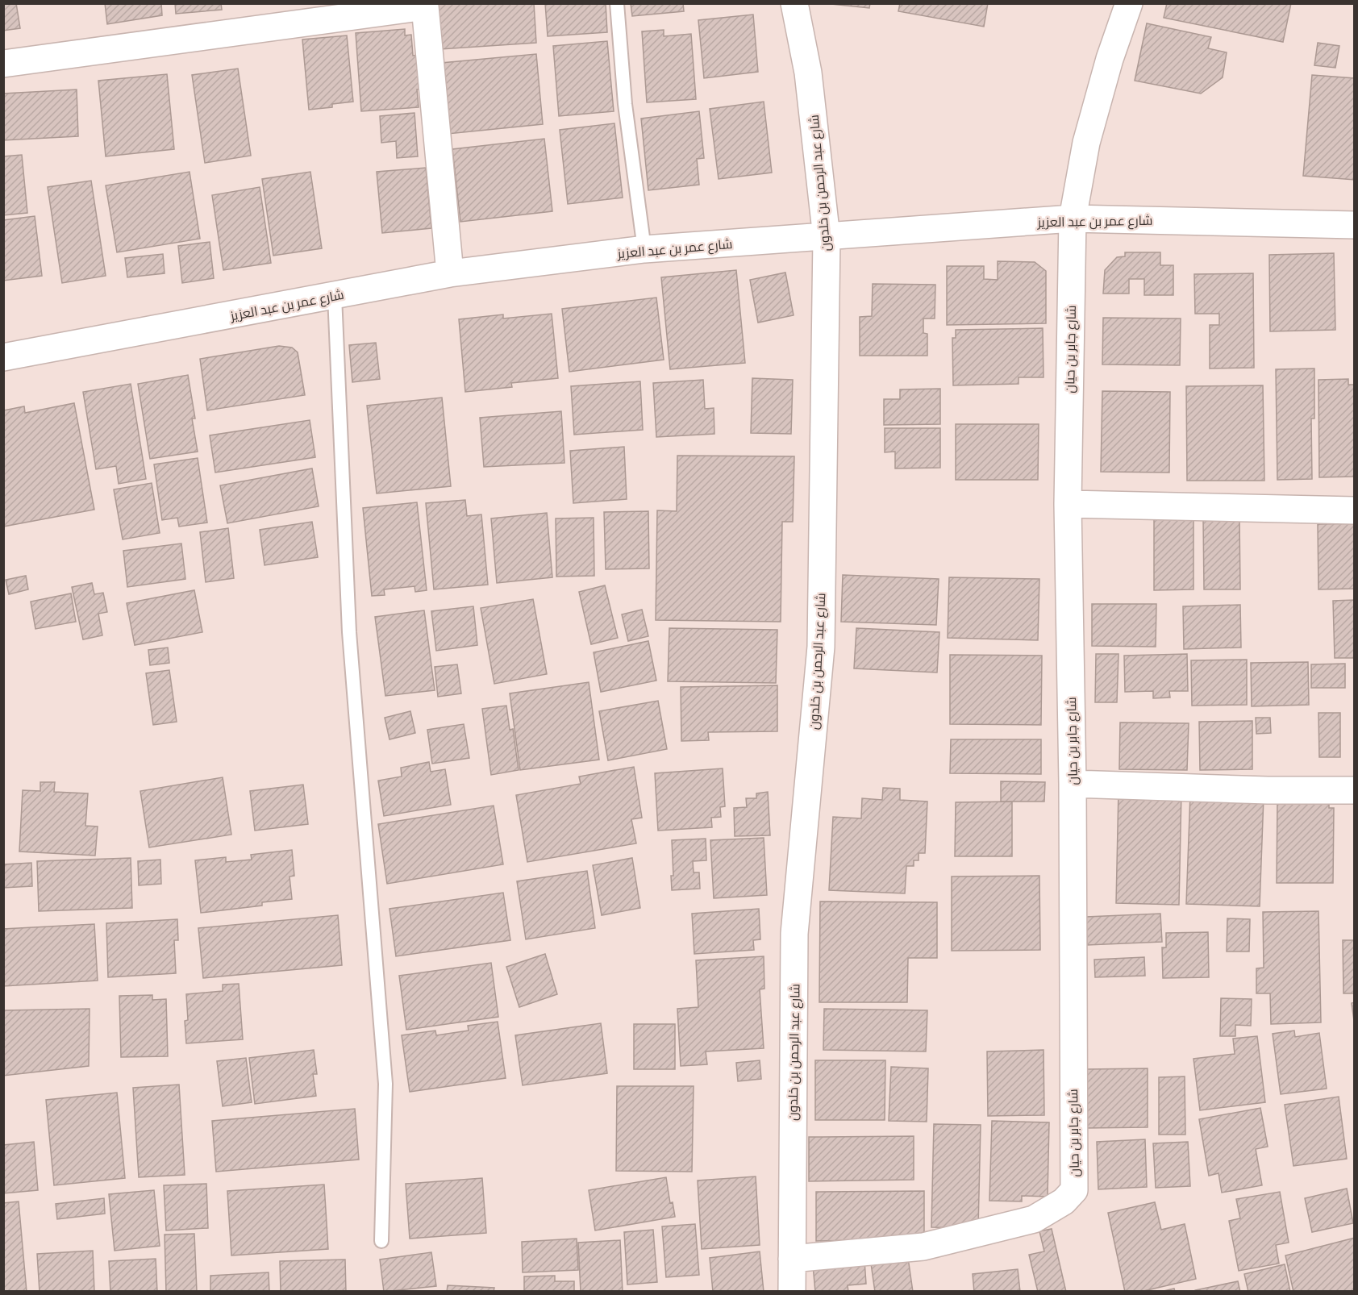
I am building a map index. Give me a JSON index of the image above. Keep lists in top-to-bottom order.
{
  "streets": {
    "street": ["شارع عبد الرحمن بن خلدون", "شارع عمر بن عبد العزيز", "شارع جابر بن حيان"]
  },
  "crossings": [
    ["شارع عبد الرحمن بن خلدون", "شارع عمر بن عبد العزيز"],
    ["شارع عبد الرحمن بن خلدون", "شارع جابر بن حيان"],
    ["شارع عمر بن عبد العزيز", "شارع جابر بن حيان"]
  ]
}
